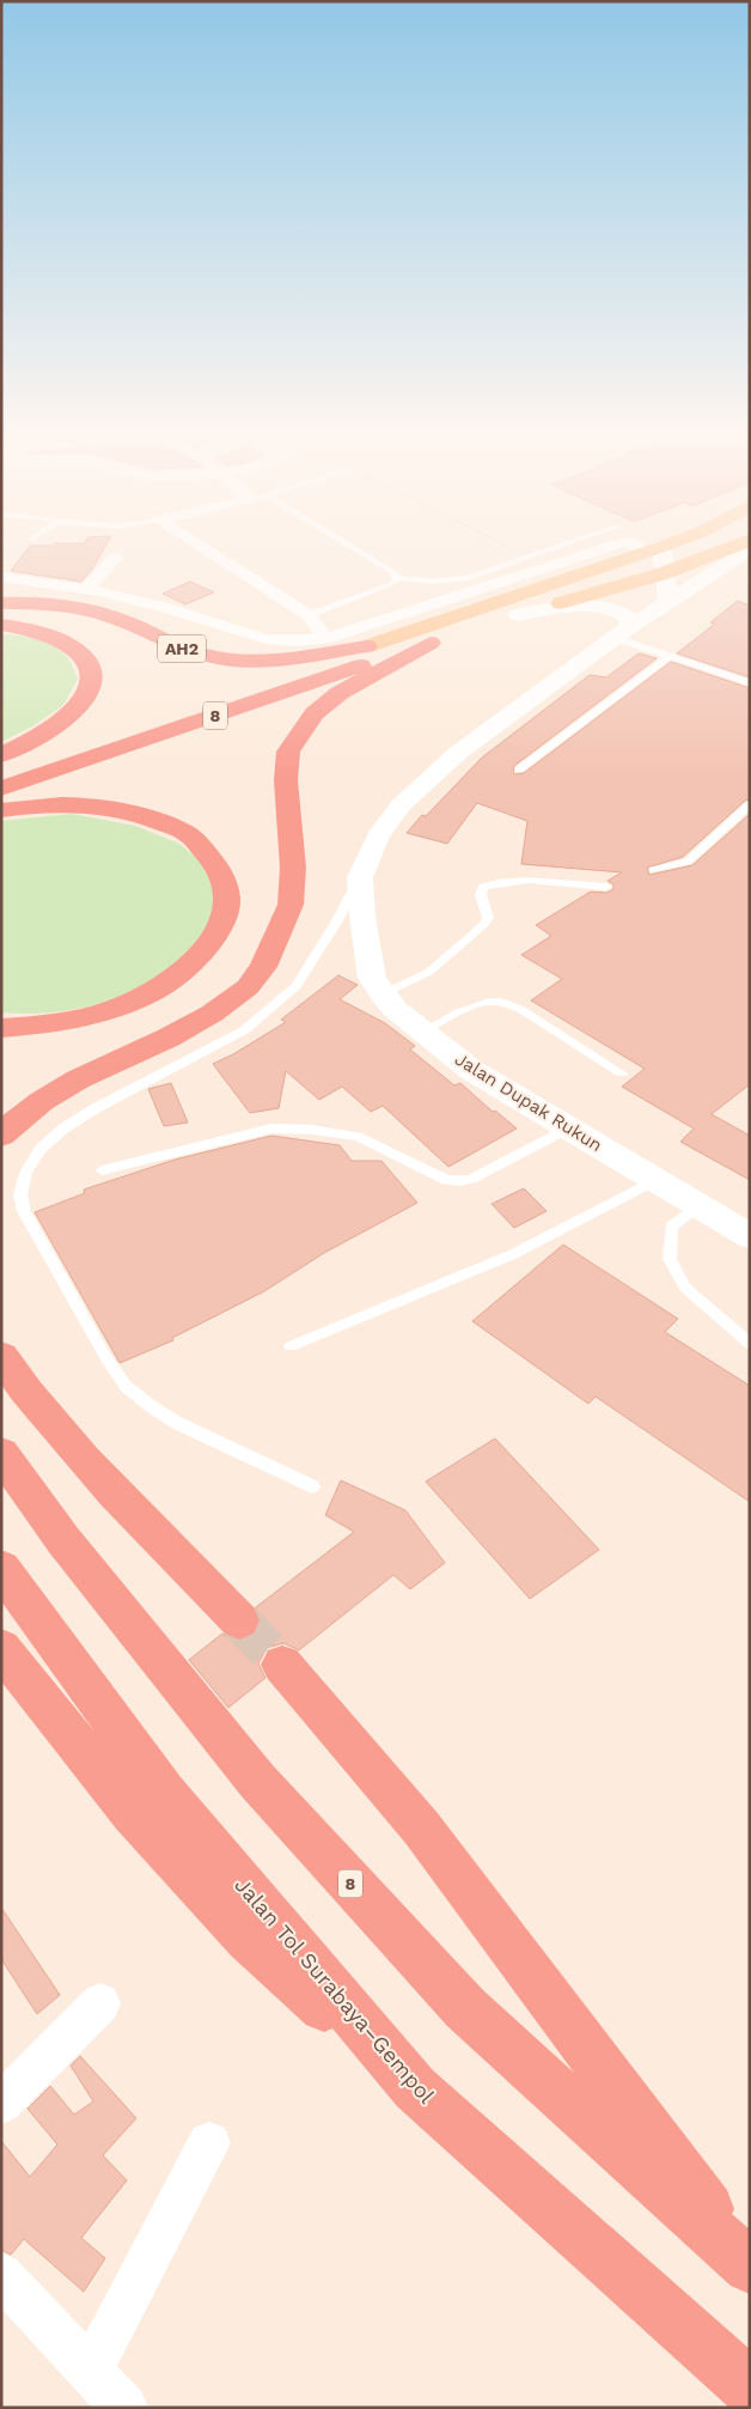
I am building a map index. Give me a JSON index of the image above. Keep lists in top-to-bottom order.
{
  "streets": {
    "highway": ["AH2", "8", "Jalan Tol Surabaya–Gempol"],
    "main road": ["Jalan Dupak Rukun"]
  },
  "crossings": [
    ["AH2", "8"],
    ["8", "Jalan Dupak Rukun"]
  ]
}
